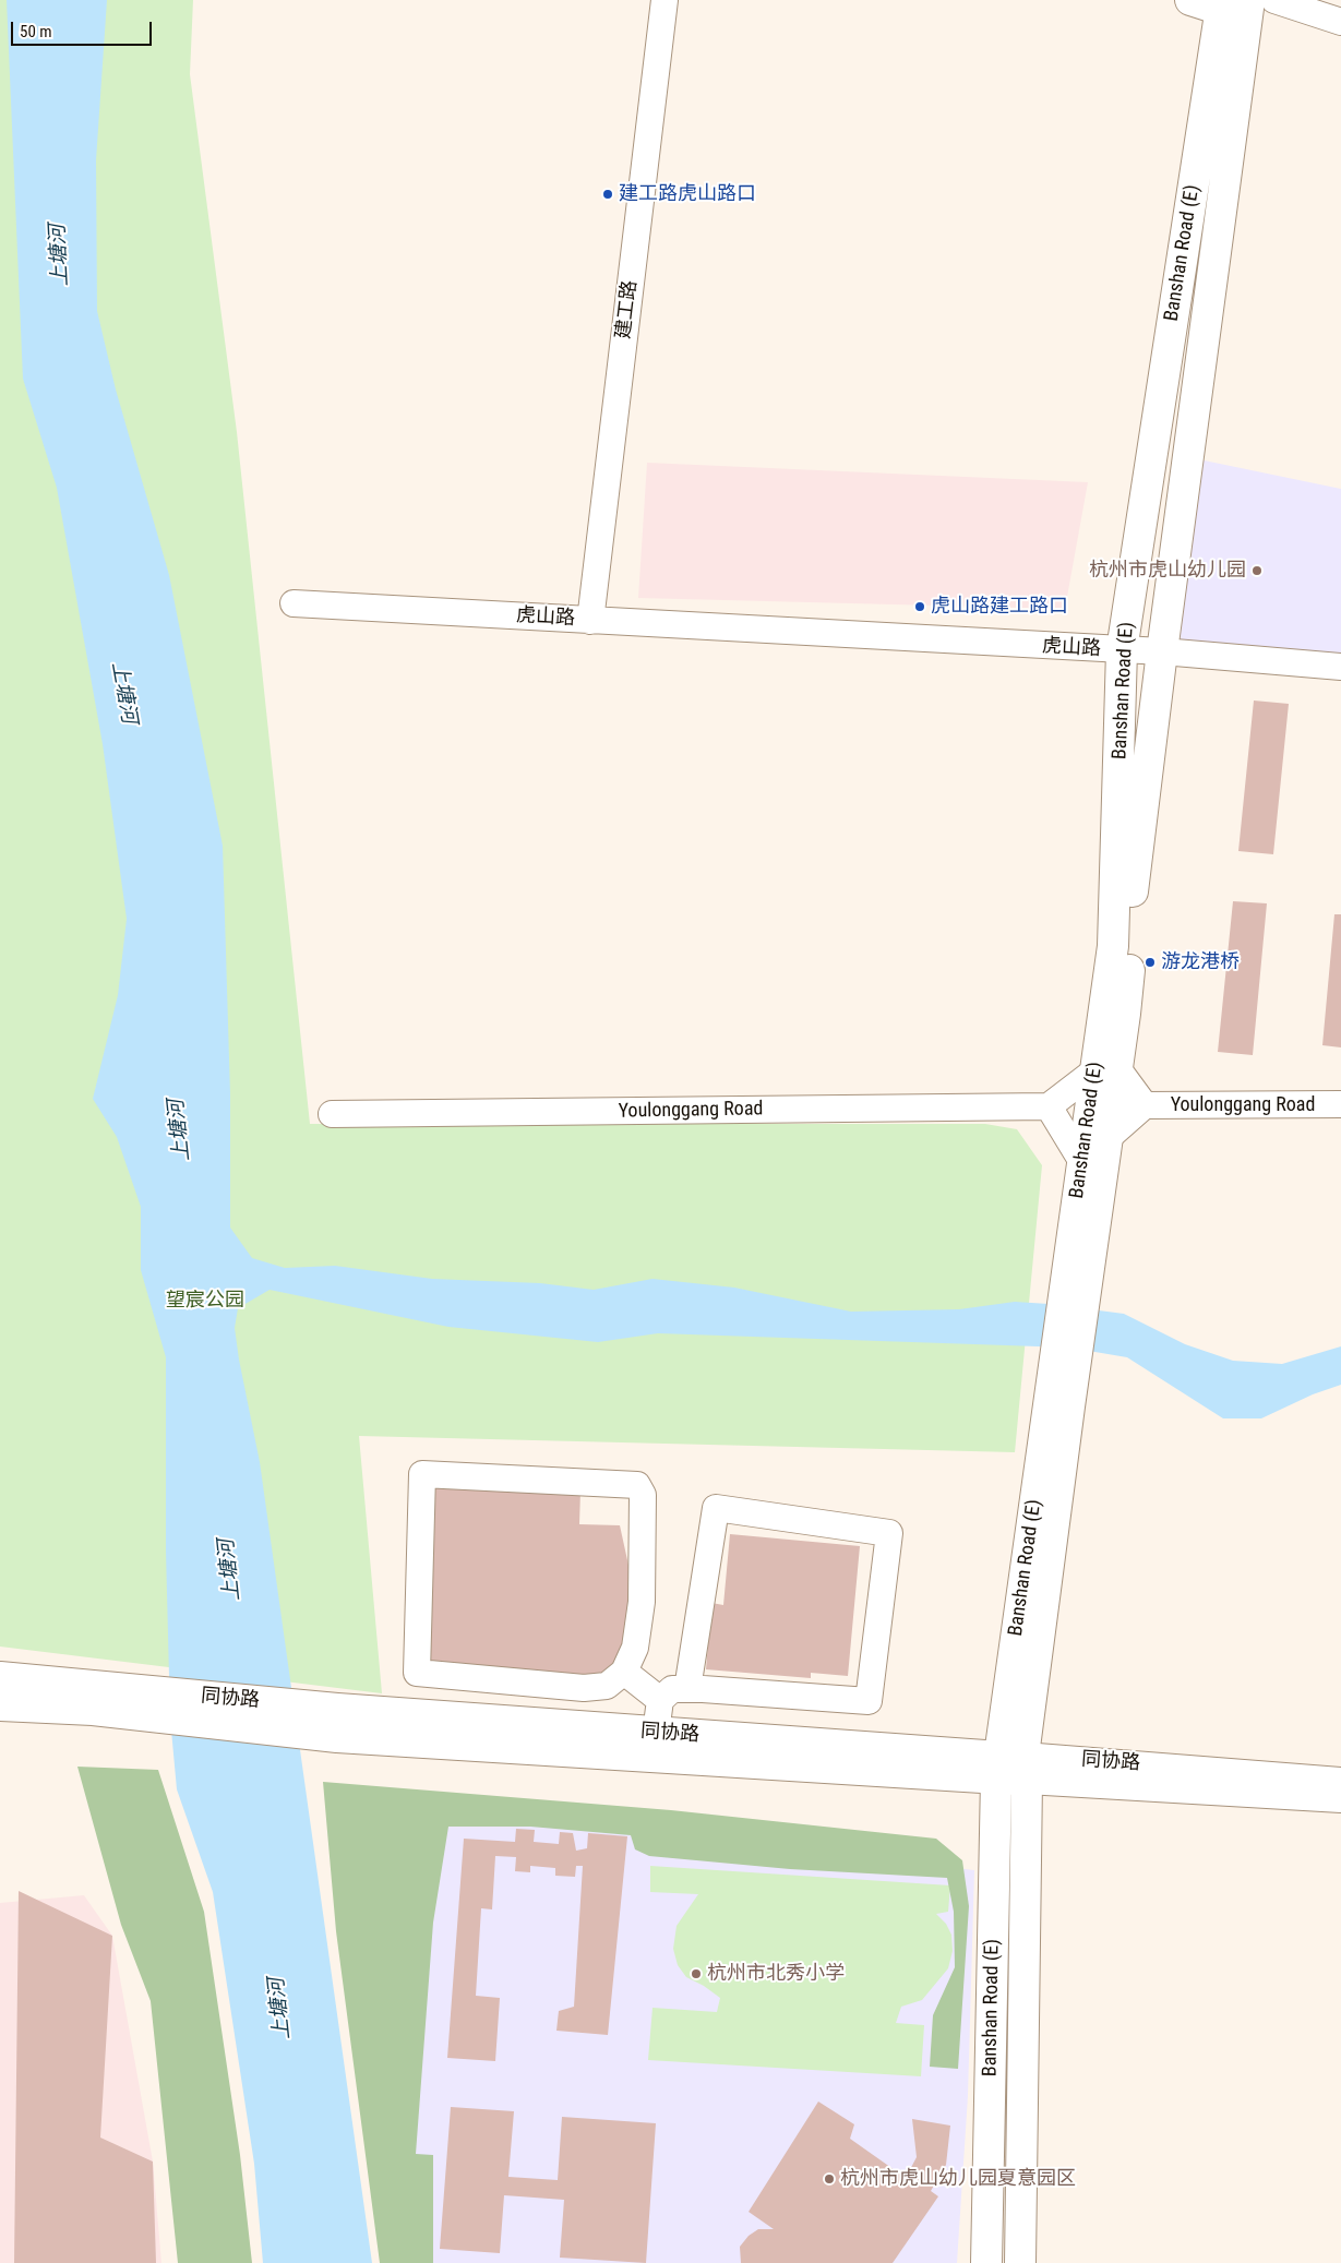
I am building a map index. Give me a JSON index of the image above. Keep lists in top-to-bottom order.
{
  "streets": {
    "main road": ["Banshan Road (E)", "同协路"],
    "street": ["建工路", "虎山路", "Youlonggang Road"]
  },
  "crossings": [
    ["Banshan Road (E)", "虎山路"],
    ["Banshan Road (E)", "Youlonggang Road"],
    ["Banshan Road (E)", "同协路"],
    ["建工路", "虎山路"]
  ],
  "water": ["上塘河"],
  "parks": ["望宸公园"],
  "places": [
    "建工路虎山路口",
    "杭州市虎山幼儿园",
    "虎山路建工路口",
    "游龙港桥",
    "杭州市北秀小学",
    "杭州市虎山幼儿园夏意园区"
  ],
  "scale_bar": "50 m"
}
